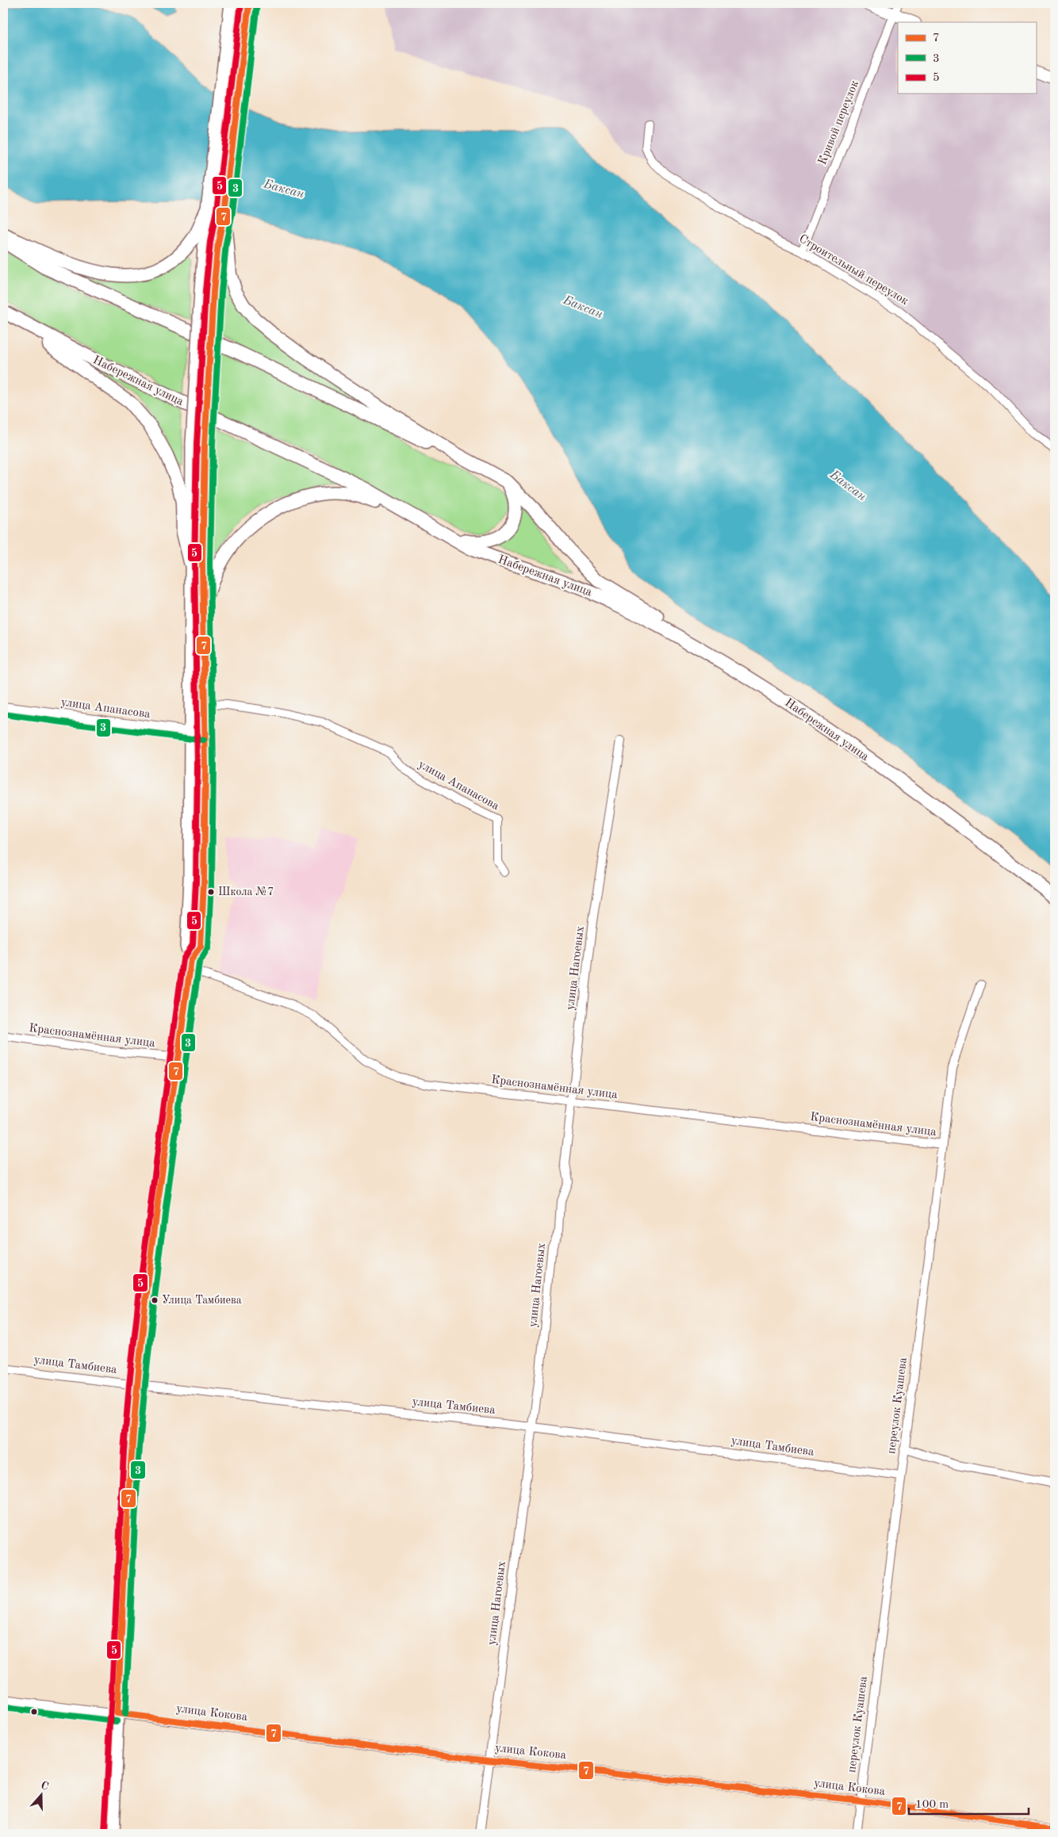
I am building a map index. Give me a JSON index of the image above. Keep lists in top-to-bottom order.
{
  "streets": {
    "main road": ["Набережная улица"],
    "street": [
      "Кривой переулок",
      "Строительный переулок",
      "улица Апанасова",
      "улица Нагоевых",
      "Краснознамённая улица",
      "улица Тамбиева",
      "переулок Куашева",
      "улица Кокова"
    ]
  },
  "crossings": [
    ["Кривой переулок", "Строительный переулок"],
    ["улица Нагоевых", "Краснознамённая улица"],
    ["улица Нагоевых", "улица Тамбиева"],
    ["улица Нагоевых", "улица Кокова"],
    ["Краснознамённая улица", "переулок Куашева"],
    ["улица Тамбиева", "переулок Куашева"],
    ["переулок Куашева", "улица Кокова"]
  ],
  "water": ["Баксан"],
  "places": ["Школа №7", "Улица Тамбиева"],
  "lines": ["transit line 7", "transit line 5", "transit line 3"],
  "legend": ["7", "3", "5"],
  "scale_bar": "100 m",
  "north": "top"
}
